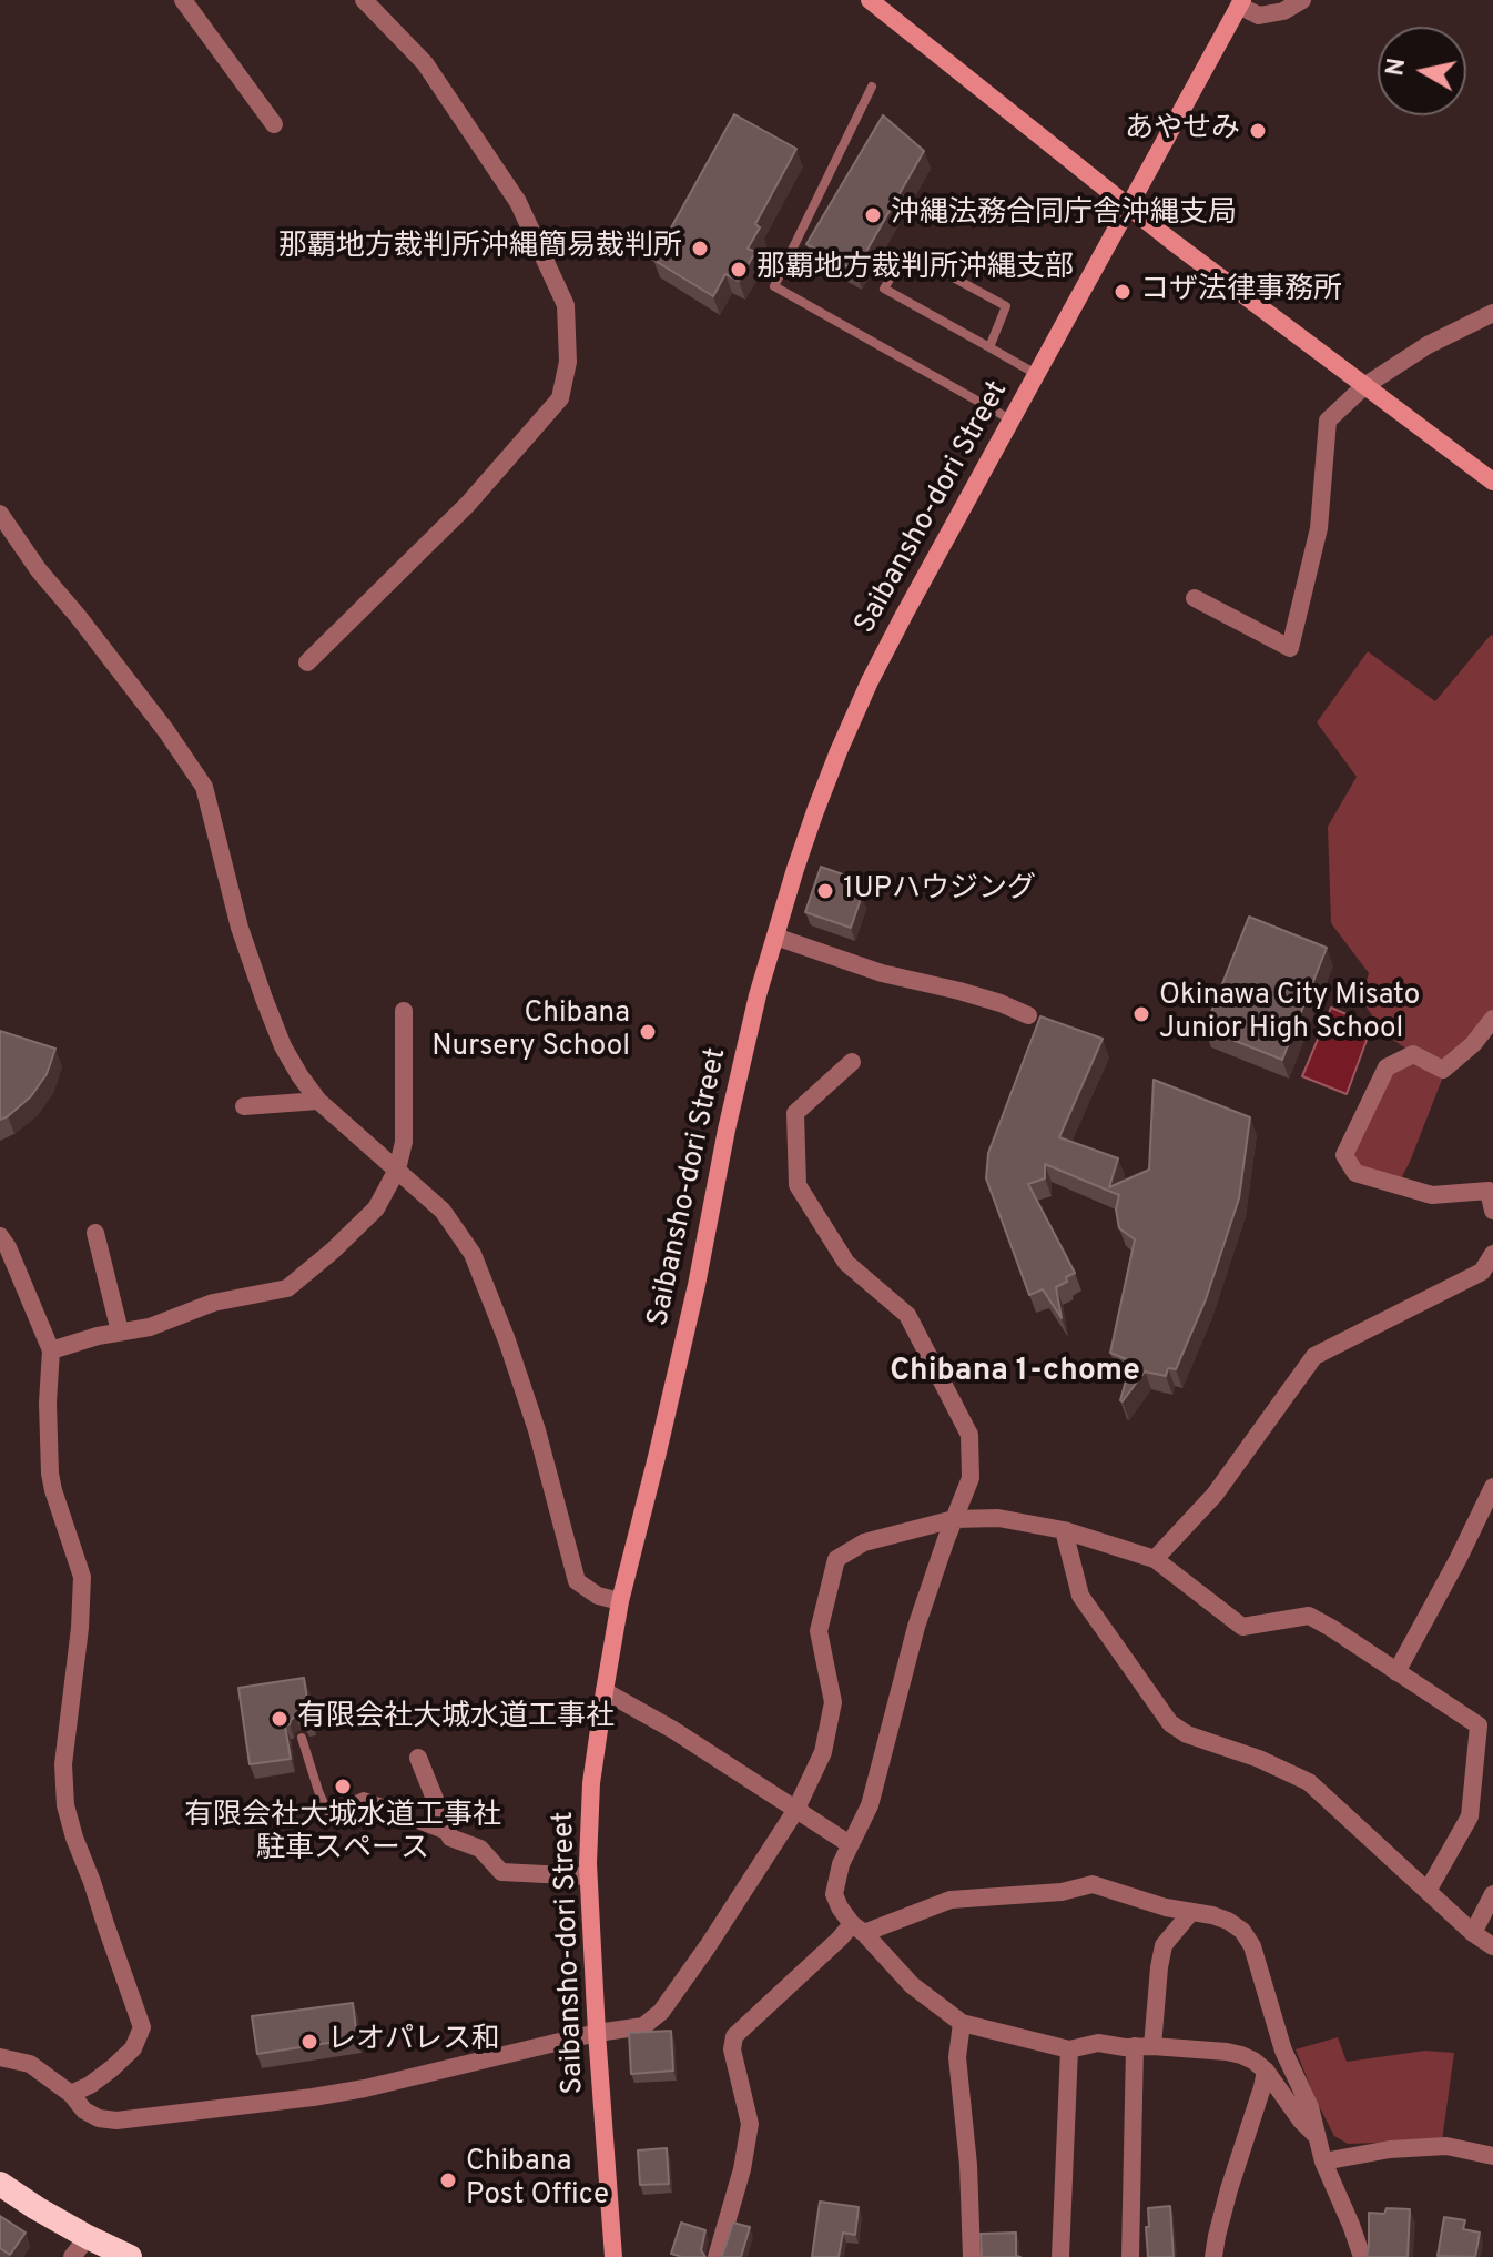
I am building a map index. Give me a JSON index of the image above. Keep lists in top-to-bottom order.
{
  "streets": {
    "main road": ["Saibansho-dori Street"]
  },
  "districts": ["Chibana 1-chome"],
  "places": [
    "あやせみ",
    "沖縄法務合同庁舎沖縄支局",
    "那覇地方裁判所沖縄簡易裁判所",
    "那覇地方裁判所沖縄支部",
    "コザ法律事務所",
    "1UPハウジング",
    "Okinawa City Misato Junior High School",
    "Chibana Nursery School",
    "有限会社大城水道工事社",
    "有限会社大城水道工事社 駐車スペース",
    "レオパレス和",
    "Chibana Post Office"
  ],
  "north": "left"
}
